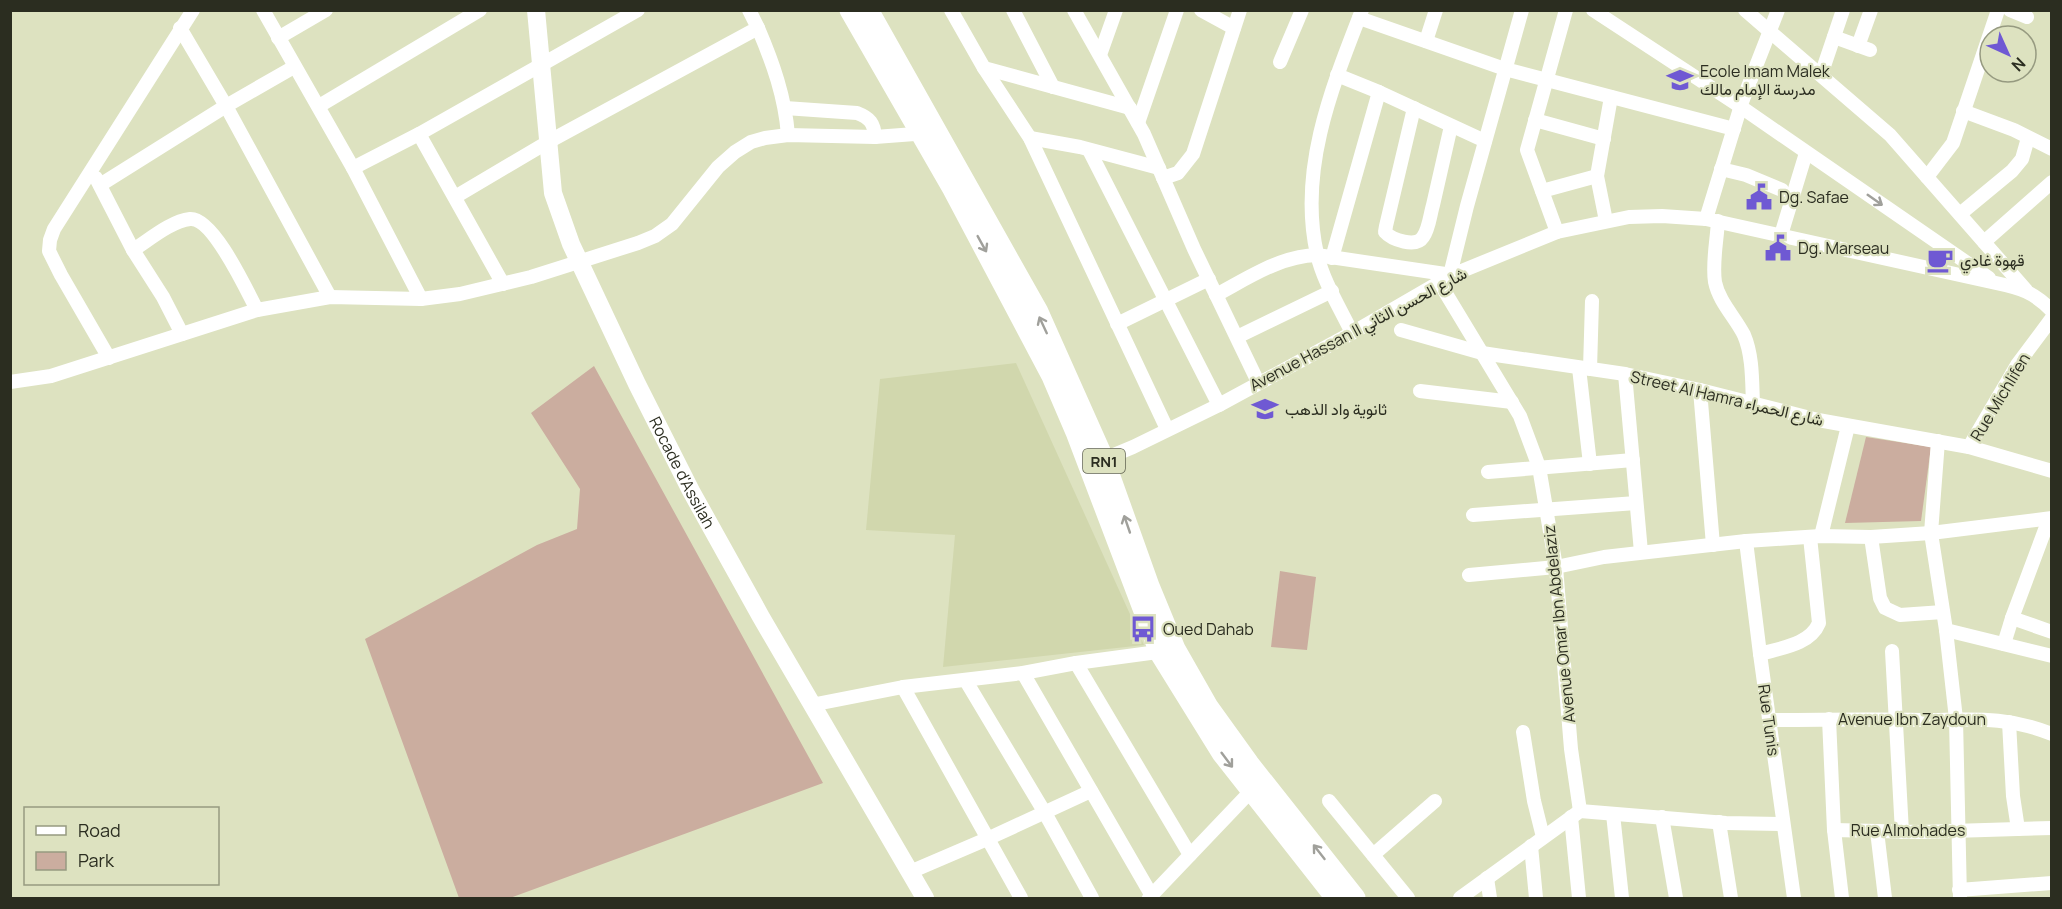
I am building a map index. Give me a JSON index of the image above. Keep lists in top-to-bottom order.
{
  "streets": {
    "main road": ["RN1"],
    "street": [
      "Avenue Hassan II شارع الحسن الثاني",
      "Rue Michlifen",
      "Street Al Hamra شارع الحمراء",
      "Rocade d'Assilah",
      "Avenue Omar Ibn Abdelaziz",
      "Avenue Ibn Zaydoun",
      "Rue Tunis",
      "Rue Almohades"
    ]
  },
  "crossings": [
    ["Avenue Hassan II شارع الحسن الثاني", "RN1"],
    ["Avenue Hassan II شارع الحسن الثاني", "Avenue Omar Ibn Abdelaziz"],
    ["Rue Michlifen", "Street Al Hamra شارع الحمراء"],
    ["Street Al Hamra شارع الحمراء", "Avenue Omar Ibn Abdelaziz"],
    ["Avenue Ibn Zaydoun", "Rue Tunis"]
  ],
  "places": {
    "school or university": ["Ecole Imam Malek مدرسة الإمام مالك", "ثانوية واد الذهب"],
    "public building": ["Dg. Safae", "Dg. Marseau"],
    "cafe": ["قهوة غادي"],
    "bus stop": ["Oued Dahab"]
  },
  "legend": ["Road", "Park"],
  "north": "bottom right"
}
